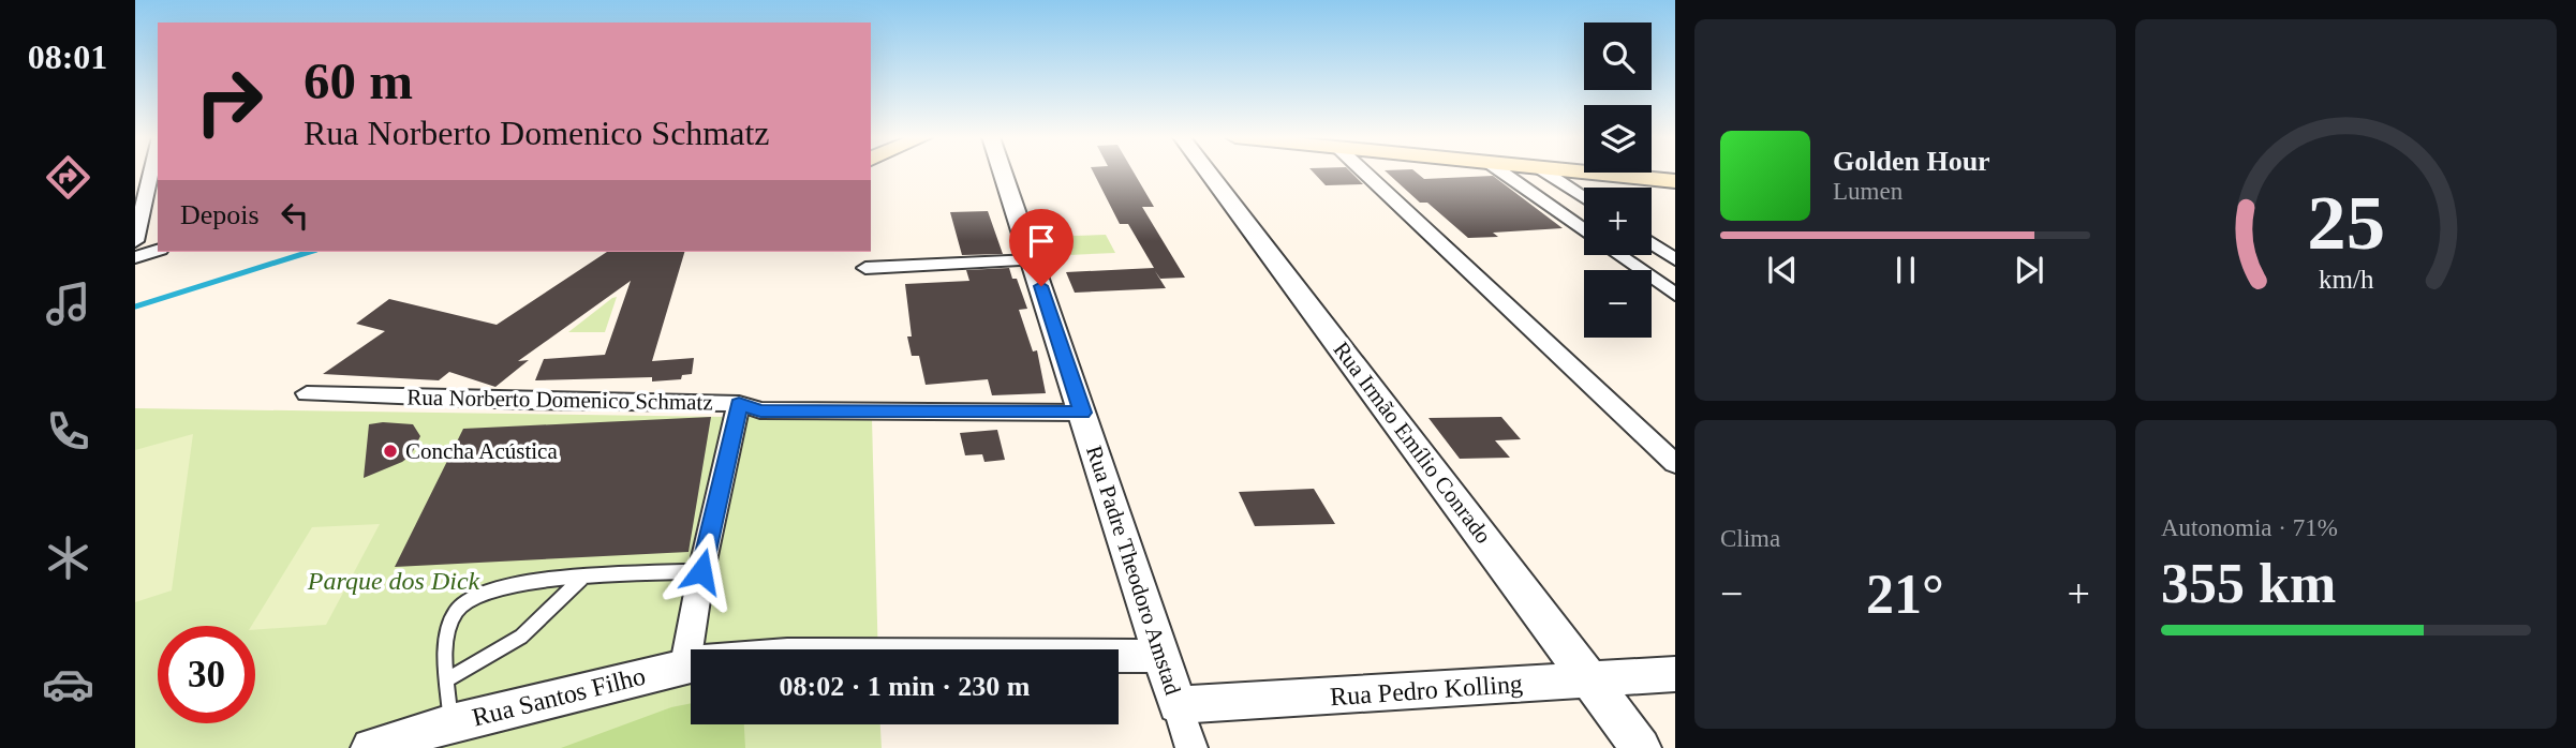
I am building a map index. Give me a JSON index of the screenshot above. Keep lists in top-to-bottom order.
{
  "streets": {
    "street": [
      "Rua Norberto Domenico Schmatz",
      "Rua Irmão Emílio Conrado",
      "Rua Padre Theodoro Amstad",
      "Rua Pedro Kolling",
      "Rua Santos Filho"
    ]
  },
  "crossings": [
    ["Rua Norberto Domenico Schmatz", "Rua Padre Theodoro Amstad"],
    ["Rua Irmão Emílio Conrado", "Rua Pedro Kolling"],
    ["Rua Padre Theodoro Amstad", "Rua Pedro Kolling"],
    ["Rua Padre Theodoro Amstad", "Rua Santos Filho"]
  ],
  "parks": ["Parque dos Dick"],
  "places": ["Concha Acústica"],
  "page": {
    "tabs": "08:01",
    "map_buttons": ["+", "−"],
    "turn": ["60 m", "Rua Norberto Domenico Schmatz"],
    "song": ["Golden Hour", "Lumen"],
    "then": "Depois",
    "tile": [
      "Clima",
      ["Autonomia · 71%", "355 km"]
    ],
    "heat": ["−", "21°", "+"],
    "limit": "30",
    "trip": "08:02 · 1 min · 230 m",
    "gauge": ["25", "km/h"]
  }
}
